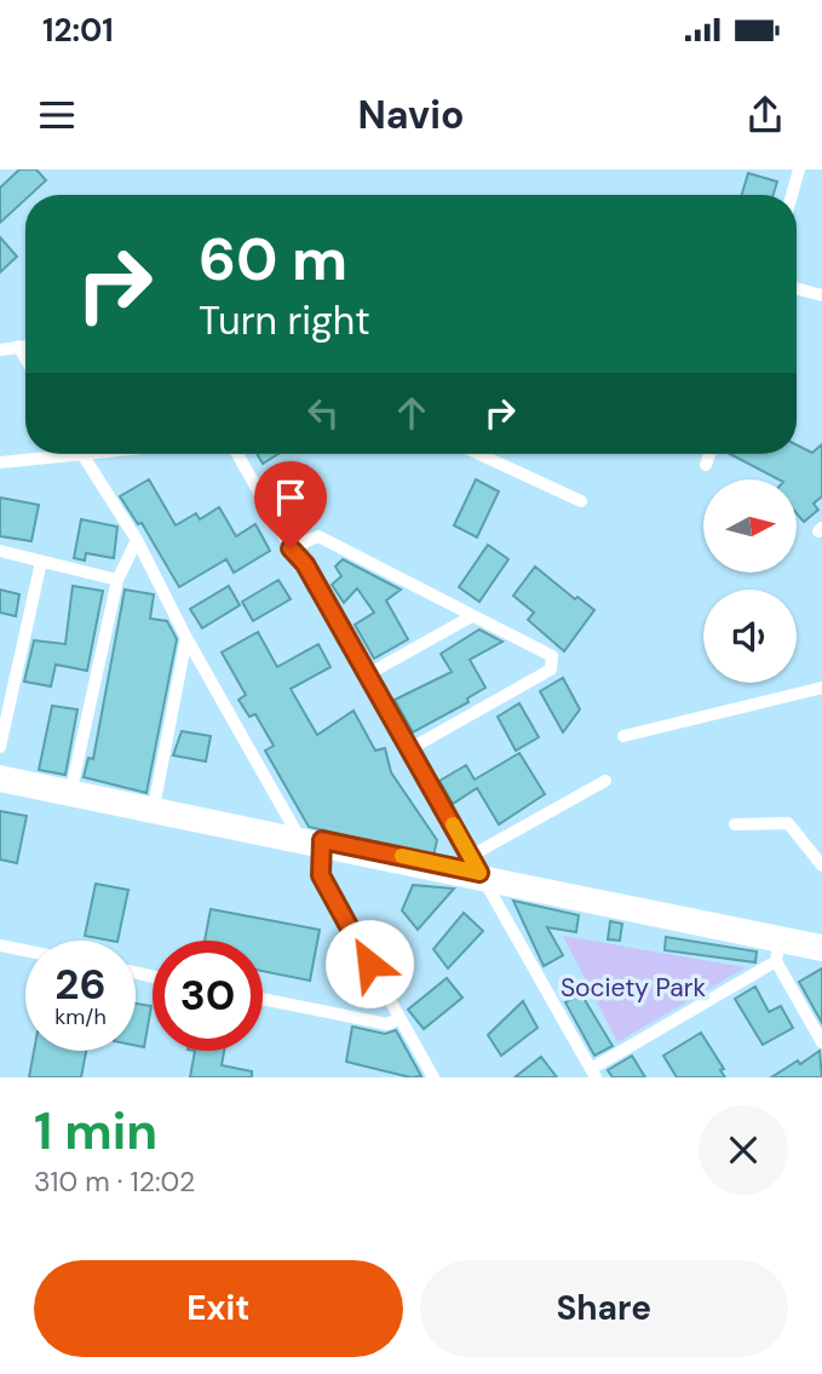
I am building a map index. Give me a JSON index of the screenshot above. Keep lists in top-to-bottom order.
{
  "parks": ["Society Park"],
  "north": "right",
  "page": {
    "status": "12:01",
    "header": "Navio",
    "turn": ["60 m", "Turn right"],
    "speed": "26 km/h",
    "limit": "30",
    "heading": ["1 min", "310 m · 12:02"],
    "buttons": ["Exit", "Share"]
  }
}
